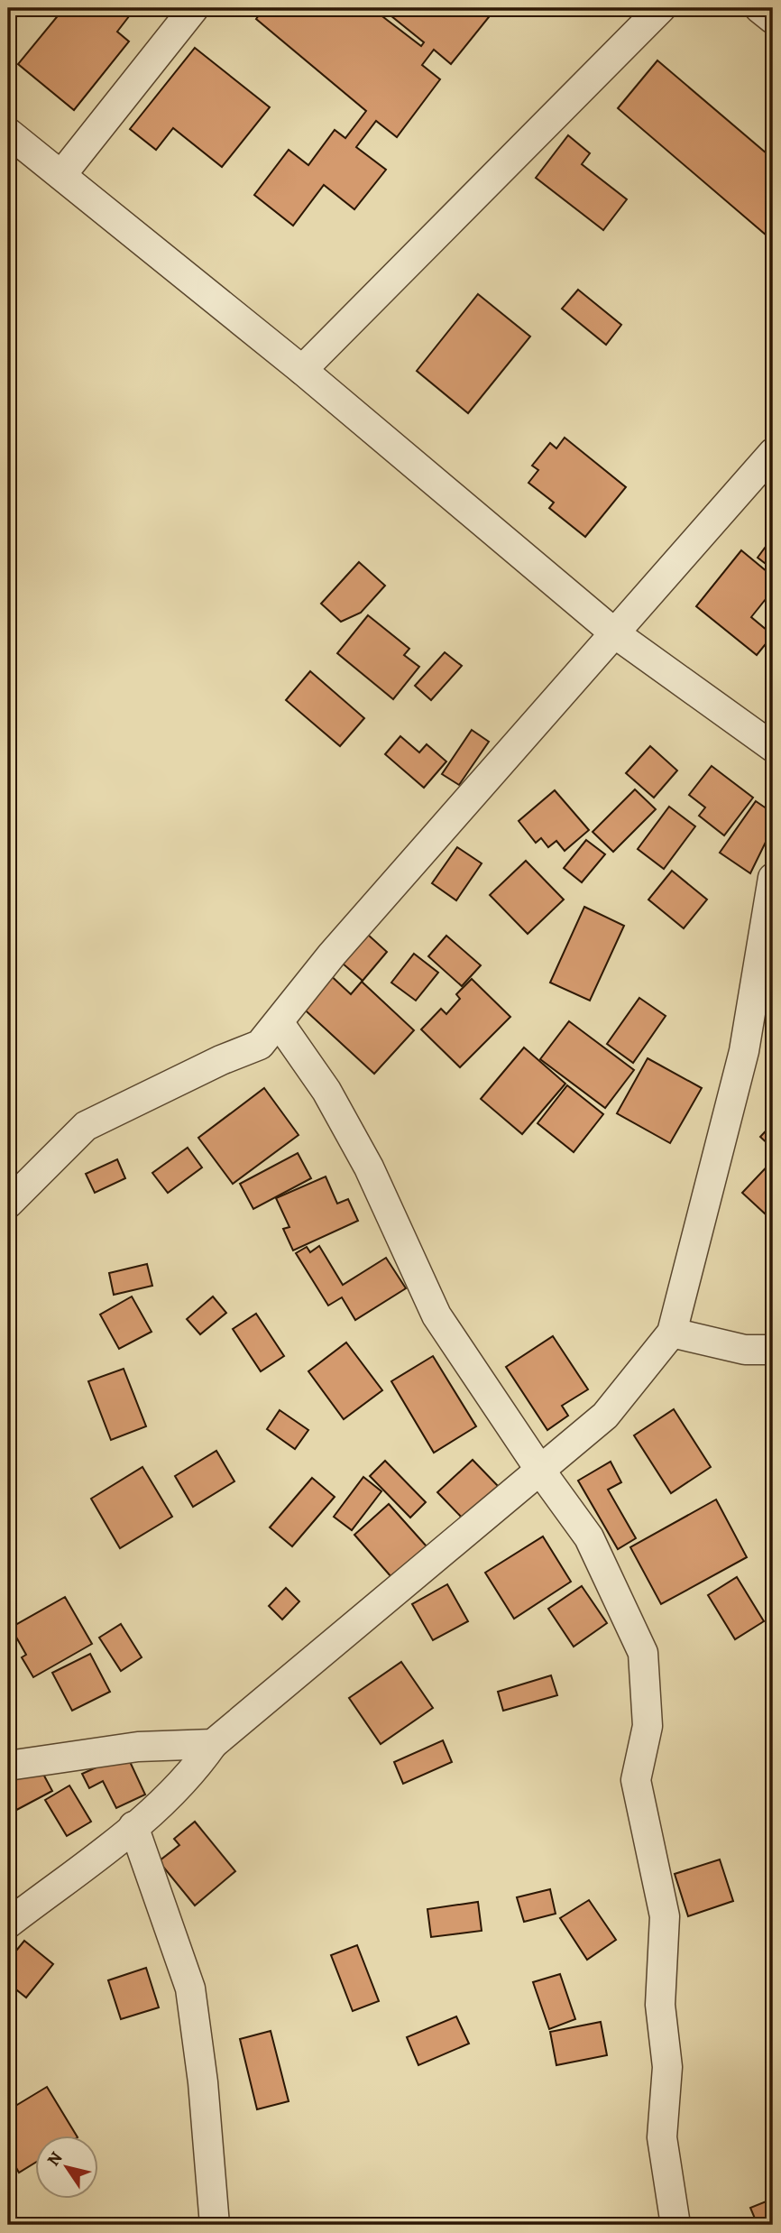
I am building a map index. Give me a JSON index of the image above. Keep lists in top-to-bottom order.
{
  "north": "top left"
}
